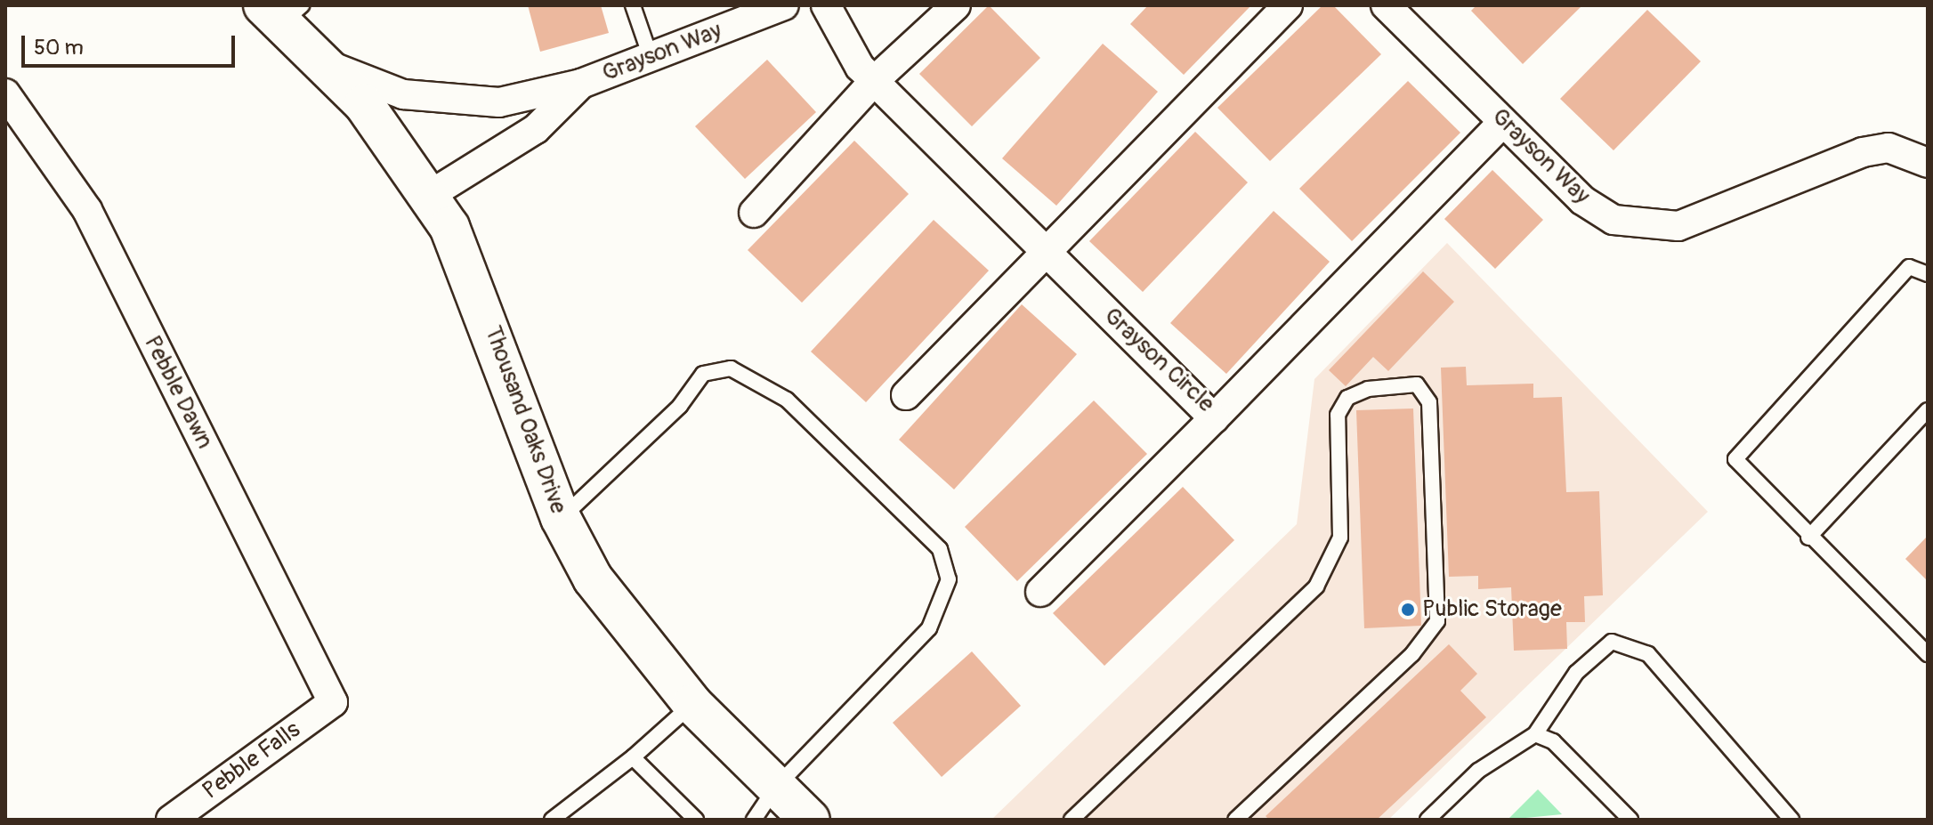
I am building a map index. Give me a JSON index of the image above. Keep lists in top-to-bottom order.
{
  "streets": {
    "main road": ["Thousand Oaks Drive"],
    "street": [
      "Grayson Way",
      "Grayson Circle",
      "Pebble Dawn",
      "Pebble Falls"
    ]
  },
  "crossings": [
    ["Grayson Way", "Grayson Circle"],
    ["Grayson Way", "Thousand Oaks Drive"],
    ["Pebble Dawn", "Pebble Falls"]
  ],
  "places": ["Public Storage"],
  "scale_bar": "50 m"
}
